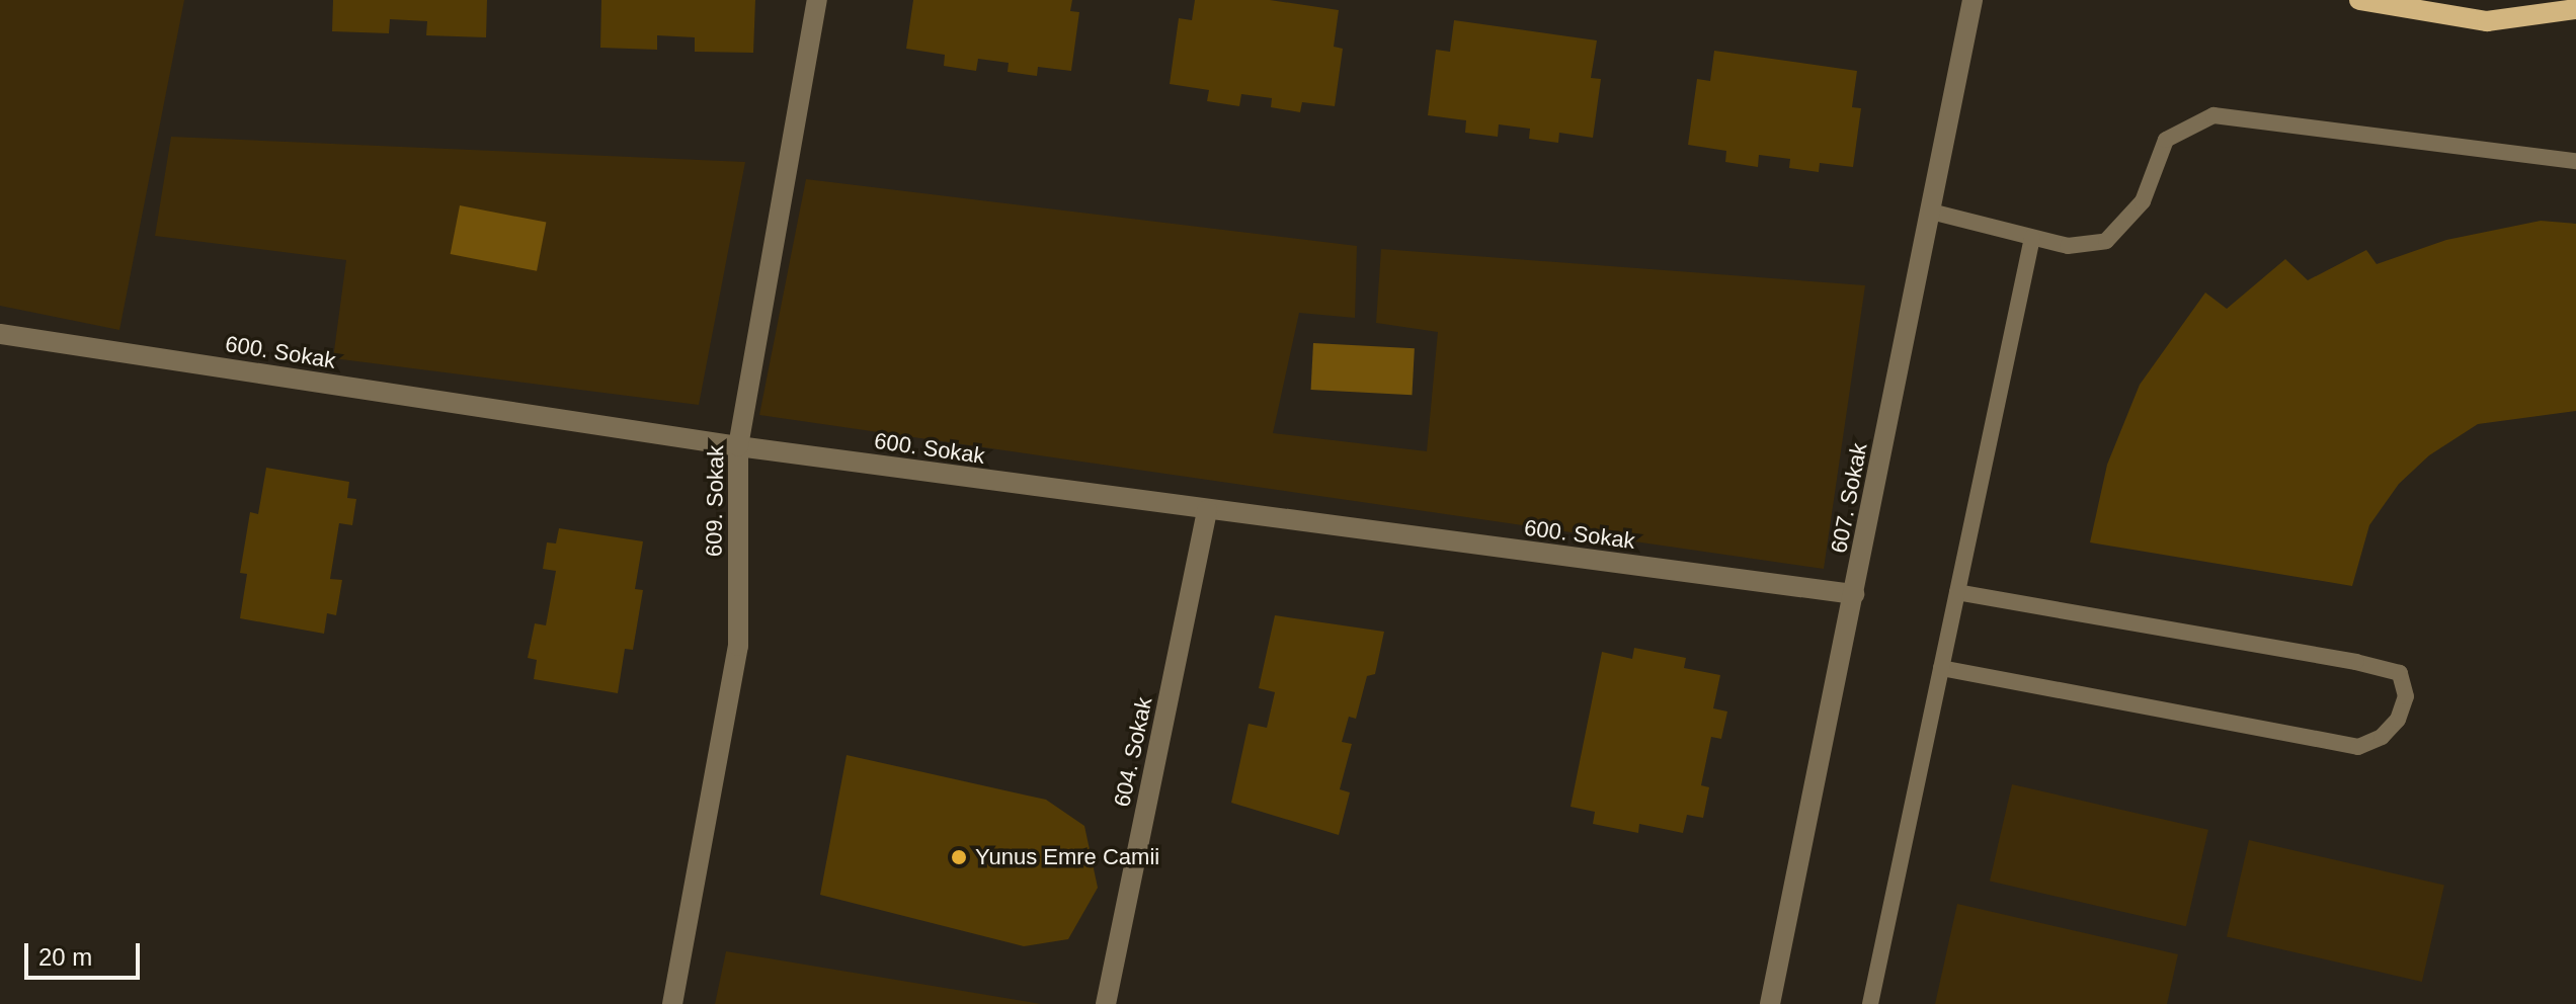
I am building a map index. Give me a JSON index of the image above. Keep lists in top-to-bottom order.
{
  "streets": {
    "street": [
      "600. Sokak",
      "607. Sokak",
      "609. Sokak",
      "604. Sokak"
    ]
  },
  "crossings": [
    ["600. Sokak", "607. Sokak"],
    ["600. Sokak", "609. Sokak"],
    ["600. Sokak", "604. Sokak"]
  ],
  "places": ["Yunus Emre Camii"],
  "scale_bar": "20 m"
}
